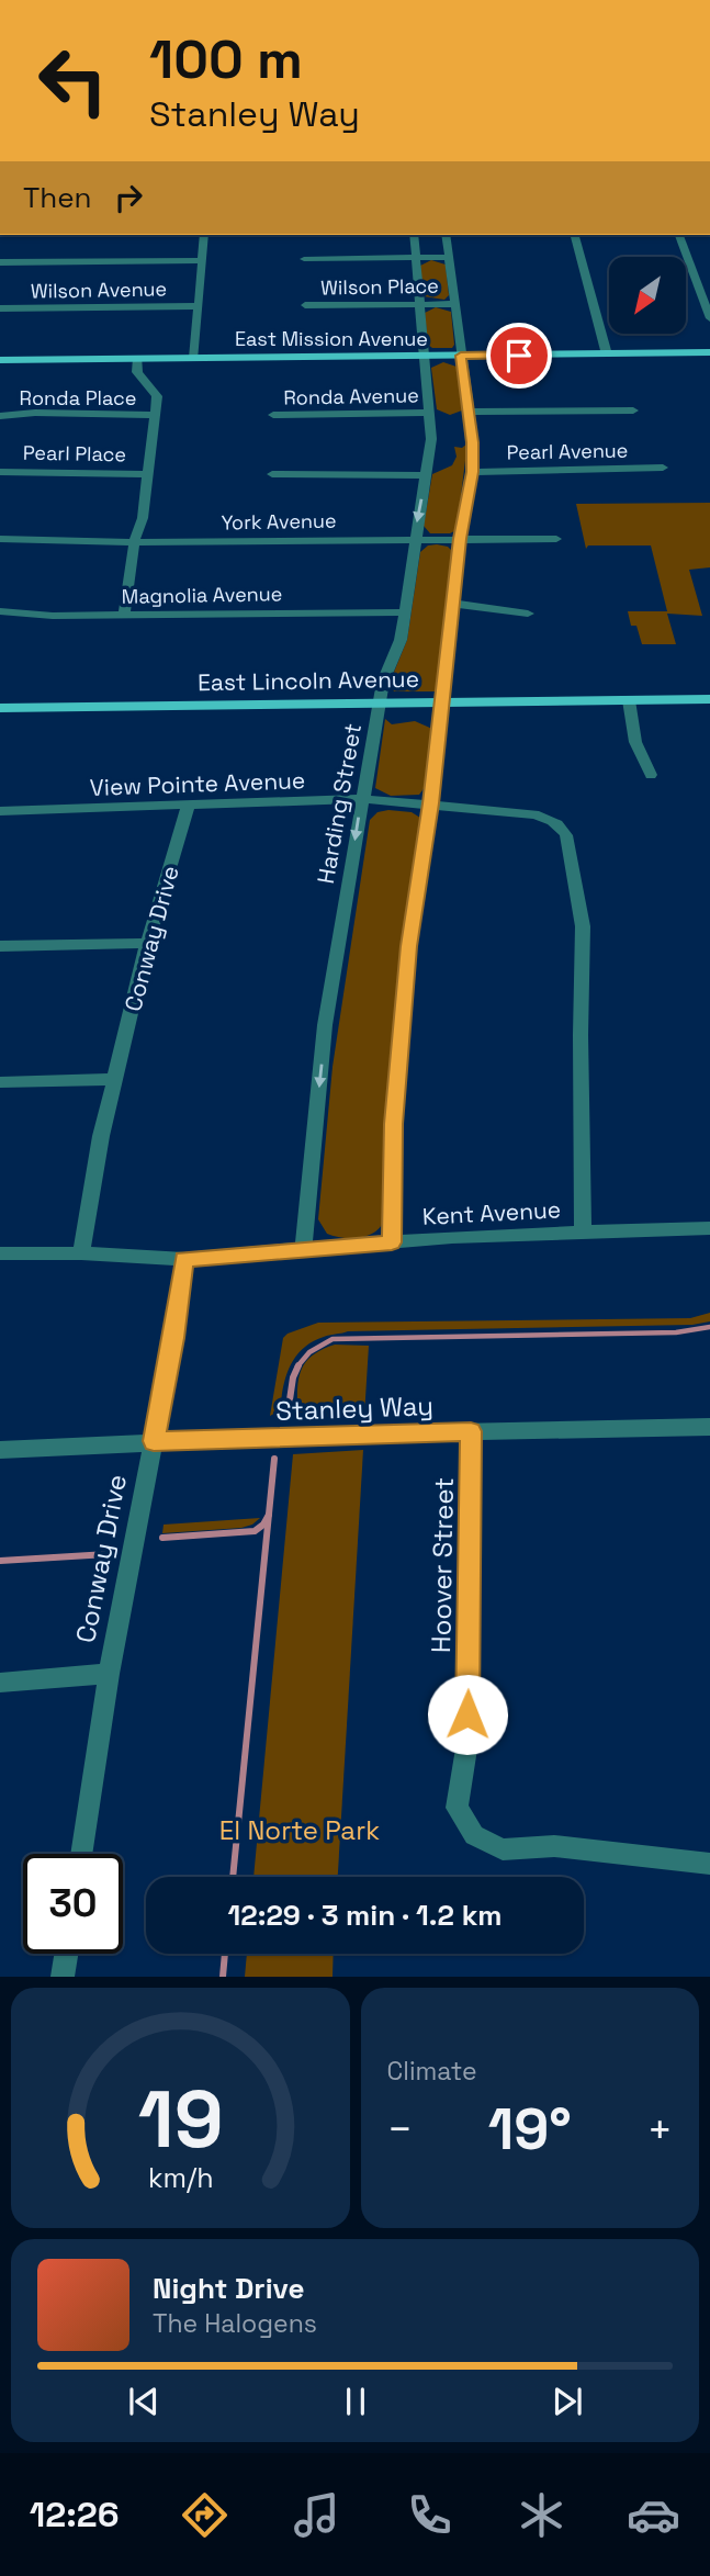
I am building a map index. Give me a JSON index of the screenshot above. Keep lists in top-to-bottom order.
{
  "streets": {
    "main road": ["East Mission Avenue", "East Lincoln Avenue"],
    "street": [
      "Wilson Place",
      "Wilson Avenue",
      "Ronda Avenue",
      "Ronda Place",
      "Pearl Avenue",
      "Pearl Place",
      "York Avenue",
      "Magnolia Avenue",
      "View Pointe Avenue",
      "Harding Street",
      "Conway Drive",
      "Kent Avenue",
      "Stanley Way",
      "Hoover Street"
    ]
  },
  "crossings": [
    ["Wilson Place", "Harding Street"],
    ["East Mission Avenue", "Harding Street"],
    ["Ronda Avenue", "Harding Street"],
    ["York Avenue", "Harding Street"],
    ["Magnolia Avenue", "Harding Street"],
    ["East Lincoln Avenue", "Harding Street"],
    ["View Pointe Avenue", "Harding Street"],
    ["View Pointe Avenue", "Conway Drive"],
    ["View Pointe Avenue", "Kent Avenue"],
    ["Harding Street", "Kent Avenue"],
    ["Conway Drive", "Kent Avenue"],
    ["Conway Drive", "Stanley Way"],
    ["Stanley Way", "Hoover Street"]
  ],
  "parks": ["El Norte Park"],
  "north": "bottom left",
  "page": {
    "turn": ["100 m", "Stanley Way"],
    "then": "Then",
    "limit": "30",
    "trip": "12:29 · 3 min · 1.2 km",
    "tile": "Climate",
    "heat": ["−", "19°", "+"],
    "song": ["Night Drive", "The Halogens"],
    "tabs": "12:26",
    "gauge": ["19", "km/h"]
  }
}
